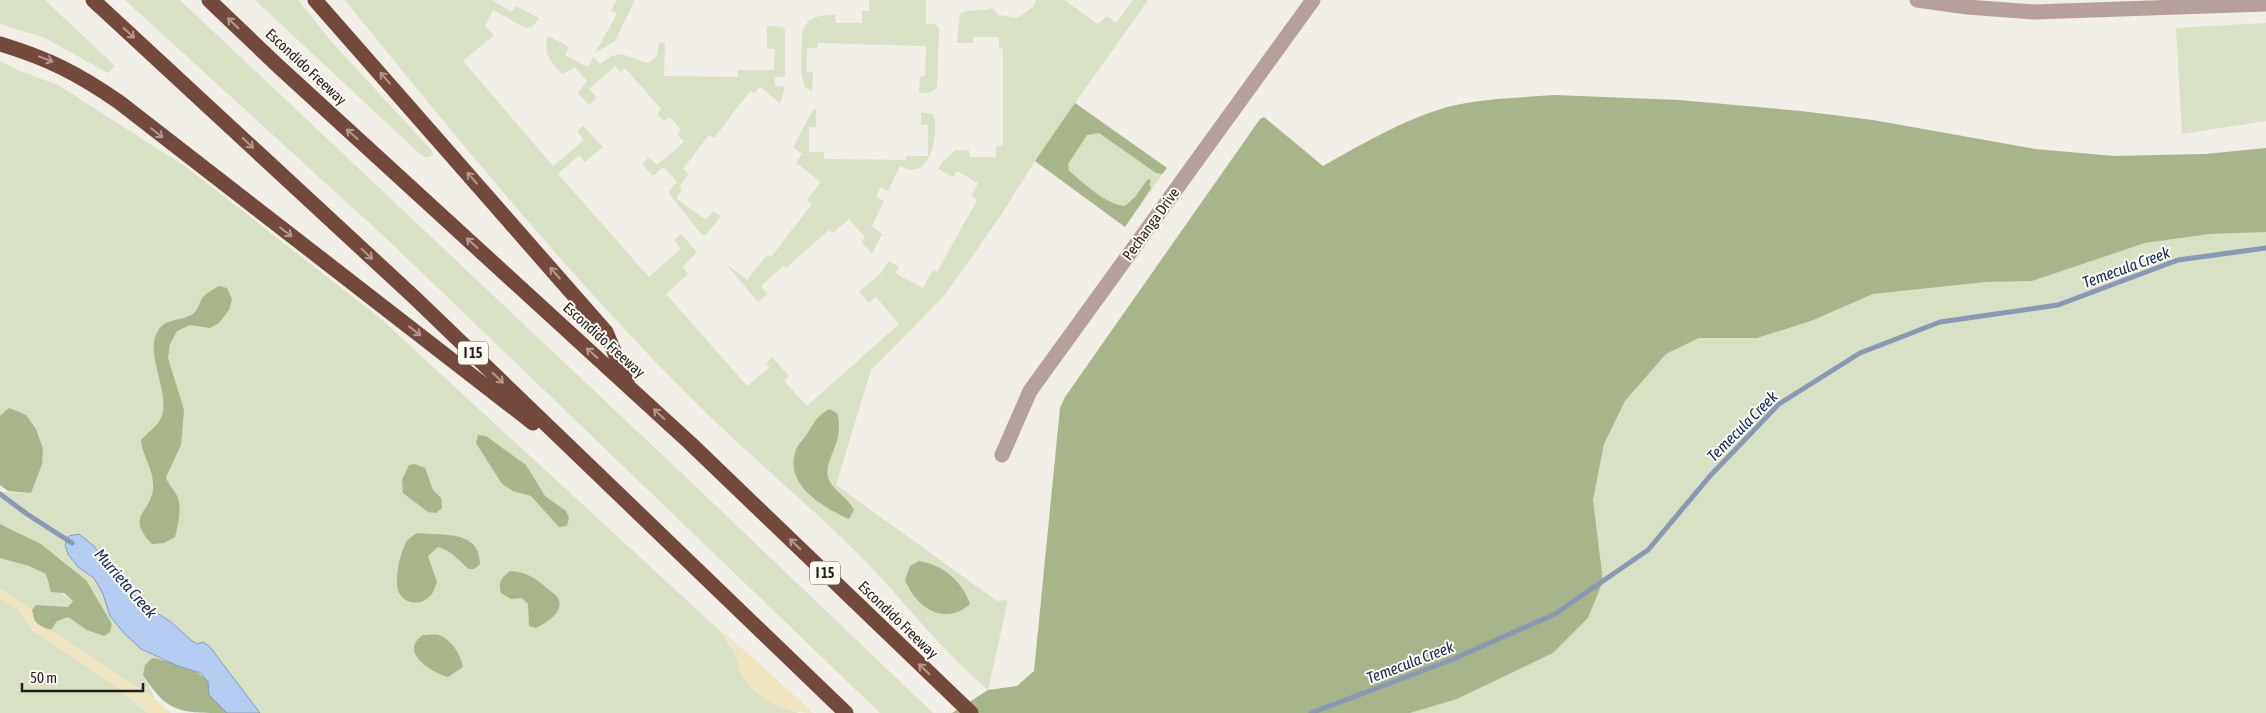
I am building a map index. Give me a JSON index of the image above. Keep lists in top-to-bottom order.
{
  "streets": {
    "highway": ["Escondido Freeway", "I 15"],
    "street": ["Pechanga Drive"]
  },
  "water": ["Temecula Creek", "Murrieta Creek"],
  "scale_bar": "50 m"
}
